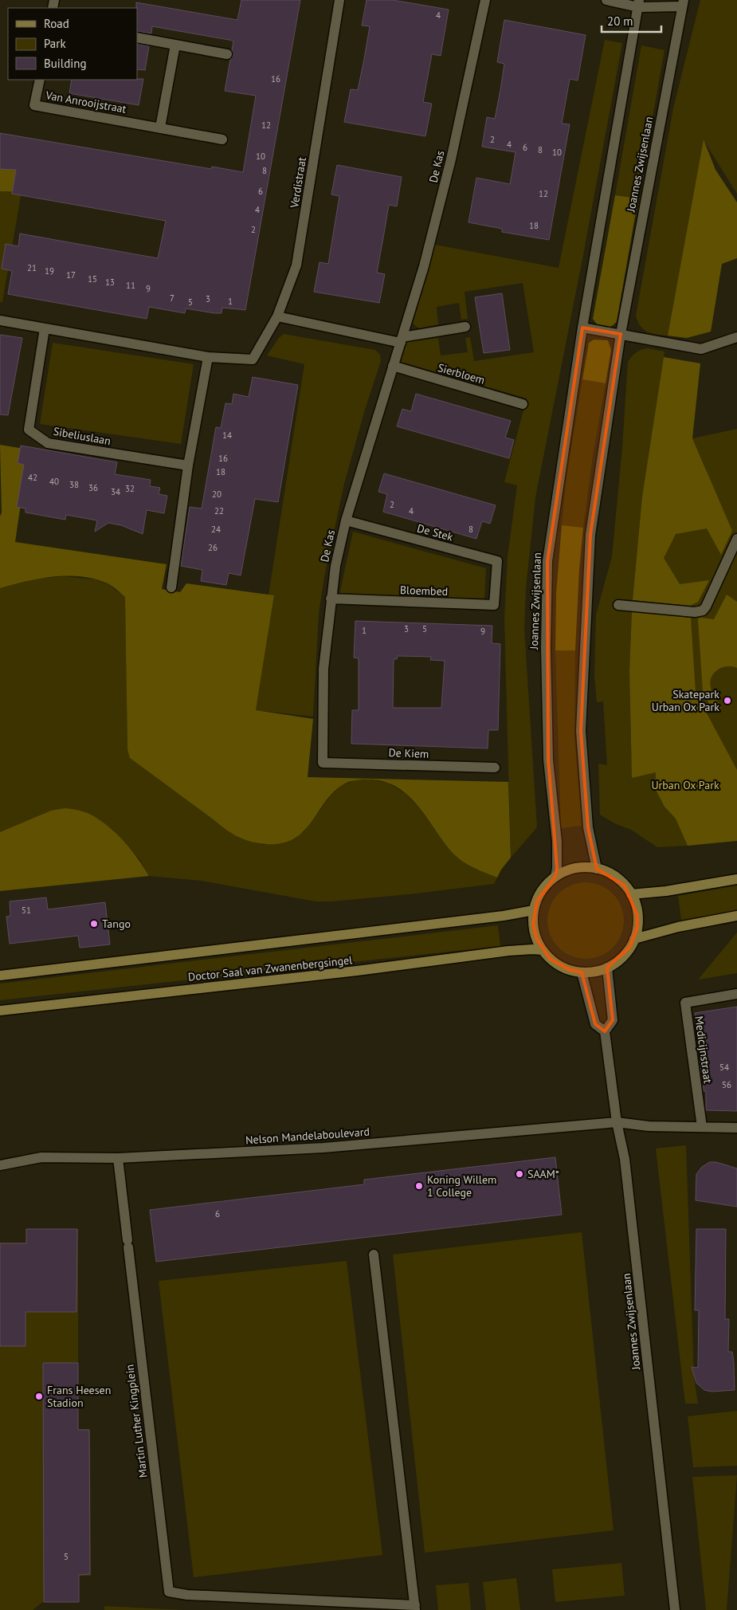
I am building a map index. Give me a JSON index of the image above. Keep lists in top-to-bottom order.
{
  "streets": {
    "main road": ["Doctor Saal van Zwanenbergsingel"],
    "street": [
      "Van Anrooijstraat",
      "Joannes Zwijsenlaan",
      "De Kas",
      "Verdistraat",
      "Sierbloem",
      "Sibeliuslaan",
      "De Stek",
      "Bloembed",
      "De Kiem",
      "Medicijnstraat",
      "Nelson Mandelaboulevard",
      "Martin Luther Kingplein"
    ]
  },
  "crossings": [
    ["Joannes Zwijsenlaan", "Doctor Saal van Zwanenbergsingel"],
    ["Joannes Zwijsenlaan", "Nelson Mandelaboulevard"],
    ["De Kas", "Sierbloem"],
    ["De Kas", "De Stek"],
    ["De Kas", "Bloembed"],
    ["De Kas", "De Kiem"],
    ["De Stek", "Bloembed"],
    ["Nelson Mandelaboulevard", "Martin Luther Kingplein"]
  ],
  "parks": ["Urban Ox Park"],
  "places": [
    "Skatepark Urban Ox Park",
    "Tango",
    "SAAM*",
    "Koning Willem 1 College",
    "Frans Heesen Stadion"
  ],
  "house_numbers": [
    "4",
    "16",
    "12",
    "2",
    "4",
    "6",
    "8",
    "10",
    "10",
    "8",
    "6",
    "12",
    "4",
    "18",
    "2",
    "21",
    "19",
    "17",
    "15",
    "13",
    "11",
    "9",
    "7",
    "3",
    "1",
    "5",
    "14",
    "16",
    "18",
    "42",
    "40",
    "38",
    "36",
    "32",
    "34",
    "20",
    "2",
    "22",
    "4",
    "24",
    "8",
    "26",
    "3",
    "5",
    "1",
    "9",
    "51",
    "54",
    "56",
    "6",
    "5"
  ],
  "legend": ["Road", "Park", "Building"],
  "scale_bar": "20 m"
}
